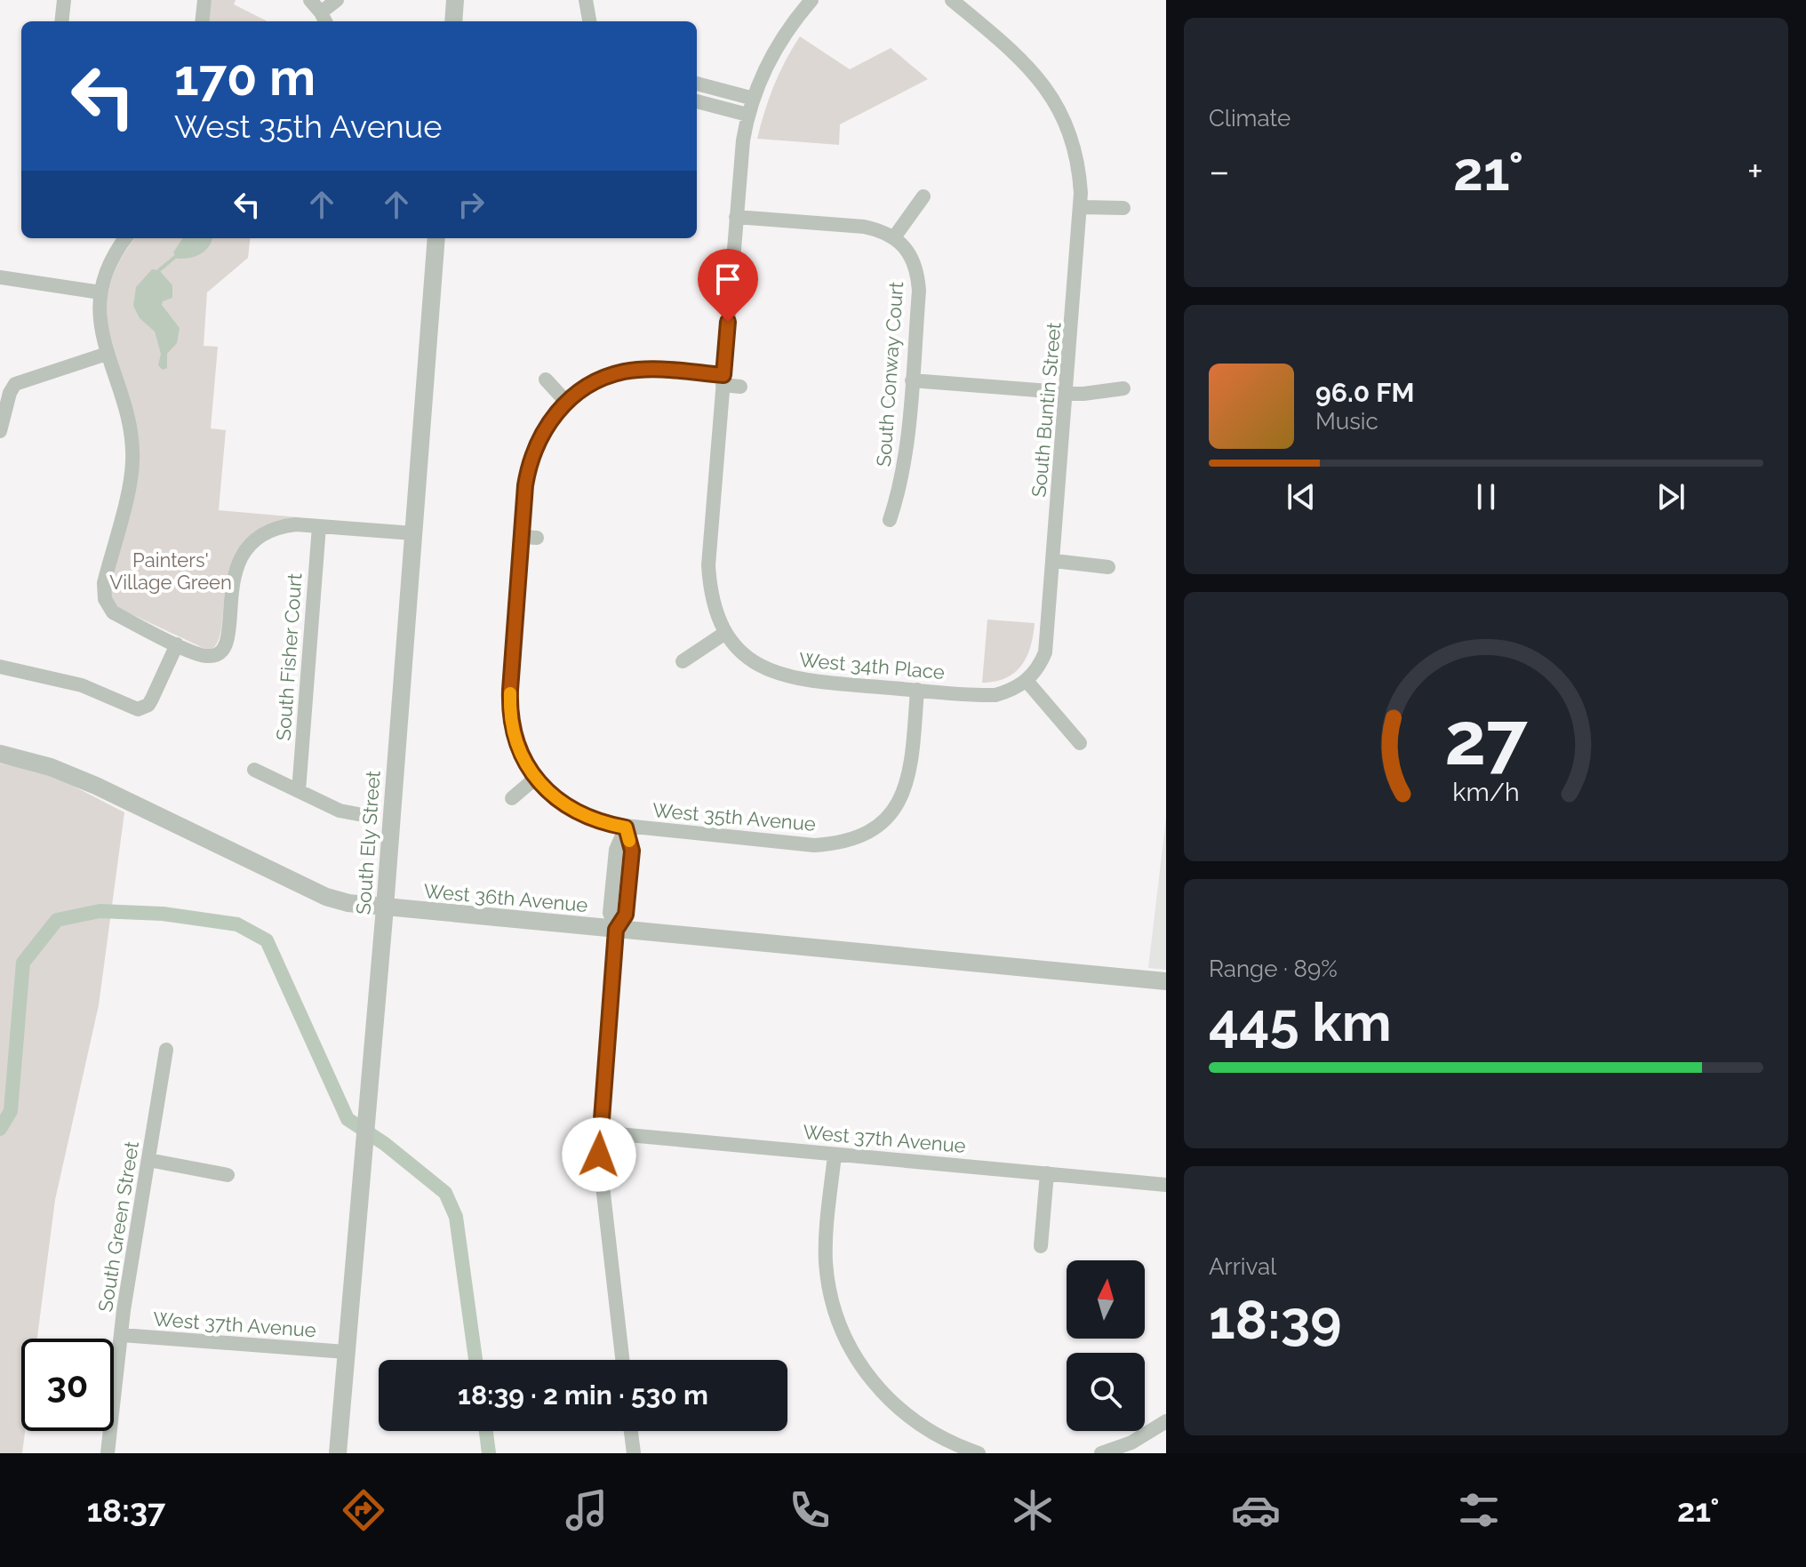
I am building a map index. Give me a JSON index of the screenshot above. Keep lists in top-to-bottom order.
{
  "streets": {
    "street": [
      "South Conway Court",
      "South Buntin Street",
      "South Fisher Court",
      "West 34th Place",
      "West 35th Avenue",
      "South Ely Street",
      "West 36th Avenue",
      "West 37th Avenue",
      "South Green Street"
    ]
  },
  "crossings": [
    ["South Buntin Street", "West 34th Place"],
    ["West 34th Place", "West 35th Avenue"],
    ["South Ely Street", "West 36th Avenue"],
    ["South Ely Street", "West 37th Avenue"],
    ["West 37th Avenue", "South Green Street"]
  ],
  "parks": ["Painters' Village Green"],
  "north": "top",
  "page": {
    "tile": [
      "Climate",
      ["Range · 89%", "445 km"],
      ["Arrival", "18:39"]
    ],
    "turn": ["170 m", "West 35th Avenue"],
    "heat": ["−", "21°", "+"],
    "song": ["96.0 FM", "Music"],
    "limit": "30",
    "trip": "18:39 · 2 min · 530 m",
    "tabs": ["18:37", "21°"],
    "gauge": ["27", "km/h"]
  }
}
